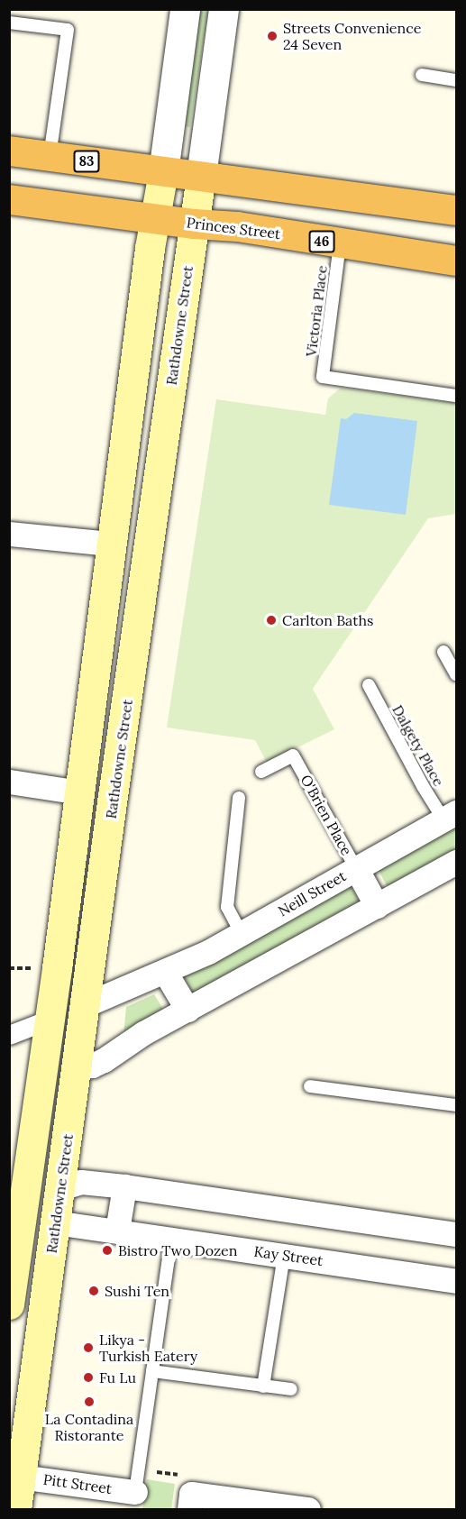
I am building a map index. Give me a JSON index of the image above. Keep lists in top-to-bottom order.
{
  "streets": {
    "highway": ["83", "Princes Street", "46"],
    "main road": ["Rathdowne Street"],
    "street": [
      "O'Brien Place",
      "Neill Street",
      "Kay Street",
      "Pitt Street"
    ],
    "lane": ["Victoria Place", "Dalgety Place"]
  },
  "crossings": [
    ["Princes Street", "Victoria Place"],
    ["Princes Street", "Rathdowne Street"],
    ["Rathdowne Street", "Neill Street"],
    ["Rathdowne Street", "Kay Street"],
    ["Rathdowne Street", "Pitt Street"],
    ["Dalgety Place", "Neill Street"],
    ["O'Brien Place", "Neill Street"]
  ],
  "places": [
    "Streets Convenience 24 Seven",
    "Carlton Baths",
    "Bistro Two Dozen",
    "Sushi Ten",
    "Likya - Turkish Eatery",
    "Fu Lu",
    "La Contadina Ristorante"
  ]
}
